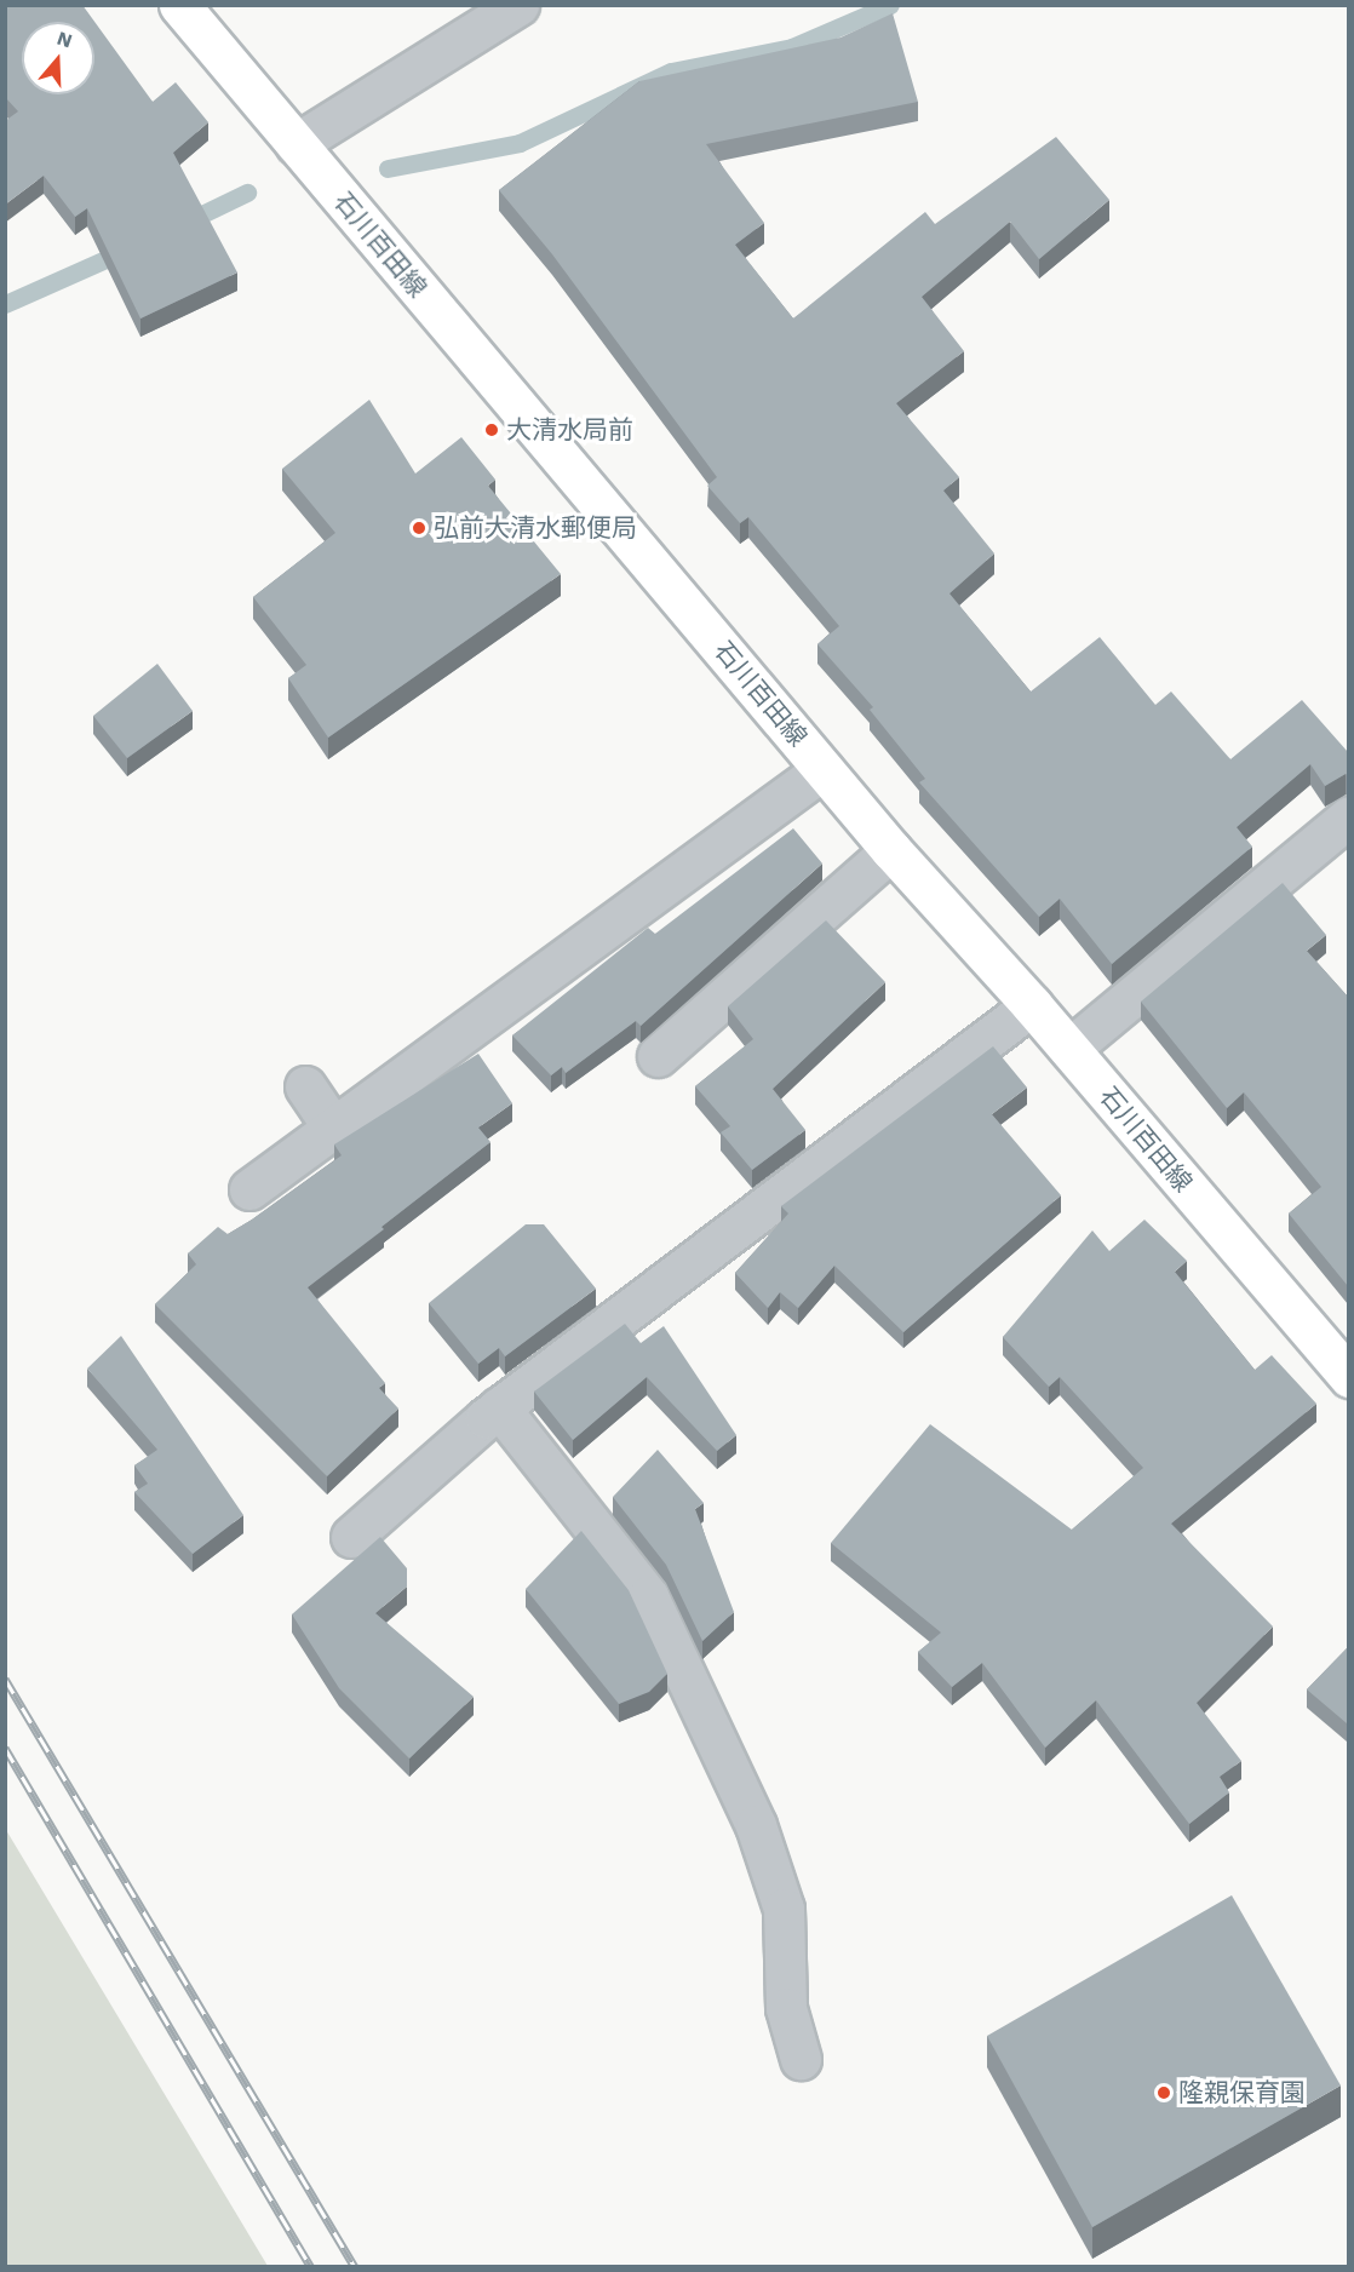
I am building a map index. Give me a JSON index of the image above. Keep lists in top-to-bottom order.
{
  "streets": {
    "main road": ["石川百田線"]
  },
  "places": ["大清水局前", "弘前大清水郵便局", "隆親保育園"],
  "north": "top"
}
